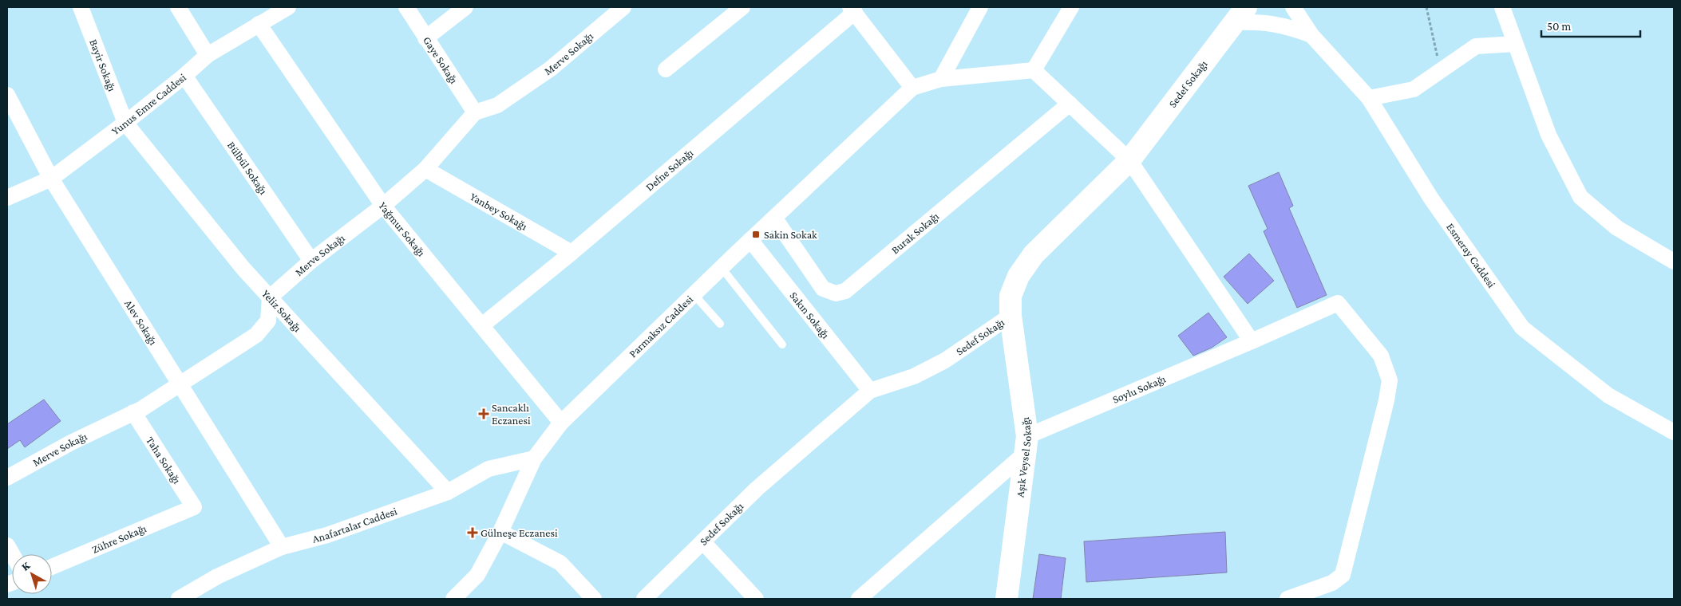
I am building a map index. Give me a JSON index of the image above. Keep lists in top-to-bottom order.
{
  "streets": {
    "street": [
      "Merve Sokağı",
      "Gaye Sokağı",
      "Bayir Sokağı",
      "Sedef Sokağı",
      "Yunus Emre Caddesi",
      "Bülbül Sokağı",
      "Defne Sokağı",
      "Yanbey Sokağı",
      "Yağmur Sokağı",
      "Burak Sokağı",
      "Esmeray Caddesi",
      "Yeliz Sokağı",
      "Sakın Sokağı",
      "Alev Sokağı",
      "Parmaksız Caddesi",
      "Soylu Sokağı",
      "Aşık Veysel Sokağı",
      "Taha Sokağı",
      "Anafartalar Caddesi",
      "Zühre Sokağı"
    ]
  },
  "crossings": [
    ["Merve Sokağı", "Gaye Sokağı"],
    ["Merve Sokağı", "Bülbül Sokağı"],
    ["Merve Sokağı", "Yanbey Sokağı"],
    ["Merve Sokağı", "Yağmur Sokağı"],
    ["Merve Sokağı", "Yeliz Sokağı"],
    ["Merve Sokağı", "Alev Sokağı"],
    ["Merve Sokağı", "Taha Sokağı"],
    ["Bayir Sokağı", "Yunus Emre Caddesi"],
    ["Bayir Sokağı", "Yeliz Sokağı"],
    ["Sedef Sokağı", "Esmeray Caddesi"],
    ["Sedef Sokağı", "Sakın Sokağı"],
    ["Sedef Sokağı", "Aşık Veysel Sokağı"],
    ["Yunus Emre Caddesi", "Bülbül Sokağı"],
    ["Yunus Emre Caddesi", "Yağmur Sokağı"],
    ["Yunus Emre Caddesi", "Yeliz Sokağı"],
    ["Yunus Emre Caddesi", "Alev Sokağı"],
    ["Defne Sokağı", "Yanbey Sokağı"],
    ["Defne Sokağı", "Yağmur Sokağı"],
    ["Yağmur Sokağı", "Parmaksız Caddesi"],
    ["Burak Sokağı", "Parmaksız Caddesi"],
    ["Yeliz Sokağı", "Anafartalar Caddesi"],
    ["Sakın Sokağı", "Parmaksız Caddesi"],
    ["Alev Sokağı", "Anafartalar Caddesi"],
    ["Parmaksız Caddesi", "Anafartalar Caddesi"],
    ["Soylu Sokağı", "Aşık Veysel Sokağı"],
    ["Taha Sokağı", "Zühre Sokağı"]
  ],
  "places": {
    "transit": ["Sakin Sokak"],
    "health": ["Sancaklı Eczanesi", "Gülneşe Eczanesi"]
  },
  "scale_bar": "50 m",
  "north": "top left"
}
